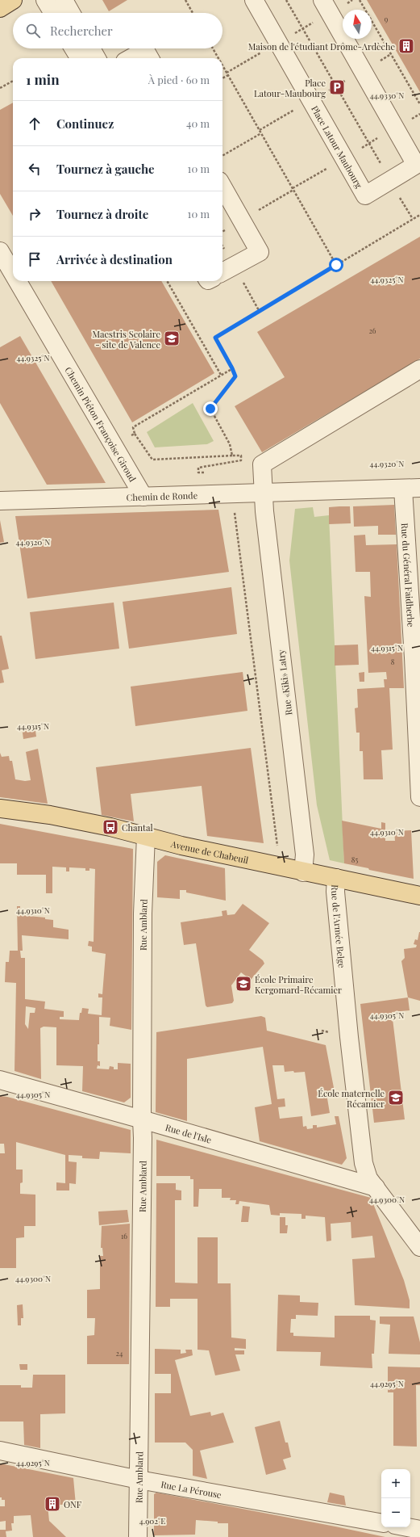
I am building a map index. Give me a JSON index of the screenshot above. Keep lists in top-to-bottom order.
{
  "streets": {
    "main road": ["Avenue de Chabeuil"],
    "street": [
      "Place Latour Maubourg",
      "Chemin Piéton Françoise Giroud",
      "Chemin de Ronde",
      "Rue du Général Faidherbe",
      "Rue «Kiki» Latry",
      "Rue Amblard",
      "Rue de l'Armée Belge",
      "Rue de l'Isle",
      "Rue La Pérouse"
    ]
  },
  "crossings": [
    ["Chemin Piéton Françoise Giroud", "Chemin de Ronde"],
    ["Chemin de Ronde", "Rue du Général Faidherbe"],
    ["Chemin de Ronde", "Rue «Kiki» Latry"],
    ["Rue «Kiki» Latry", "Avenue de Chabeuil"],
    ["Avenue de Chabeuil", "Rue Amblard"],
    ["Avenue de Chabeuil", "Rue de l'Armée Belge"],
    ["Rue Amblard", "Rue de l'Isle"],
    ["Rue Amblard", "Rue La Pérouse"],
    ["Rue de l'Armée Belge", "Rue de l'Isle"]
  ],
  "places": {
    "building": ["Maison de l'étudiant Drôme-Ardèche", "ONF"],
    "parking": ["Place Latour-Maubourg"],
    "school or university": ["Maestris Scolaire - site de Valence", "École Primaire Kergomard-Récamier", "École maternelle Récamier"],
    "bus stop": ["Chantal"]
  },
  "house_numbers": [
    "9",
    "26",
    "8",
    "85",
    "16",
    "24"
  ],
  "north": "top",
  "page": {
    "search": "Rechercher",
    "heading": ["1 min", "À pied · 60 m"],
    "list": [
      ["Continuez", "40 m"],
      ["Tournez à gauche", "10 m"],
      ["Tournez à droite", "10 m"],
      "Arrivée à destination"
    ],
    "map_buttons": ["+", "−"]
  },
  "coordinates": [
    "44.9330°N",
    "44.9325°N",
    "44.9320°N",
    "44.9315°N",
    "44.9310°N",
    "44.9305°N",
    "44.9300°N",
    "44.9295°N",
    "4.902°E"
  ]
}
